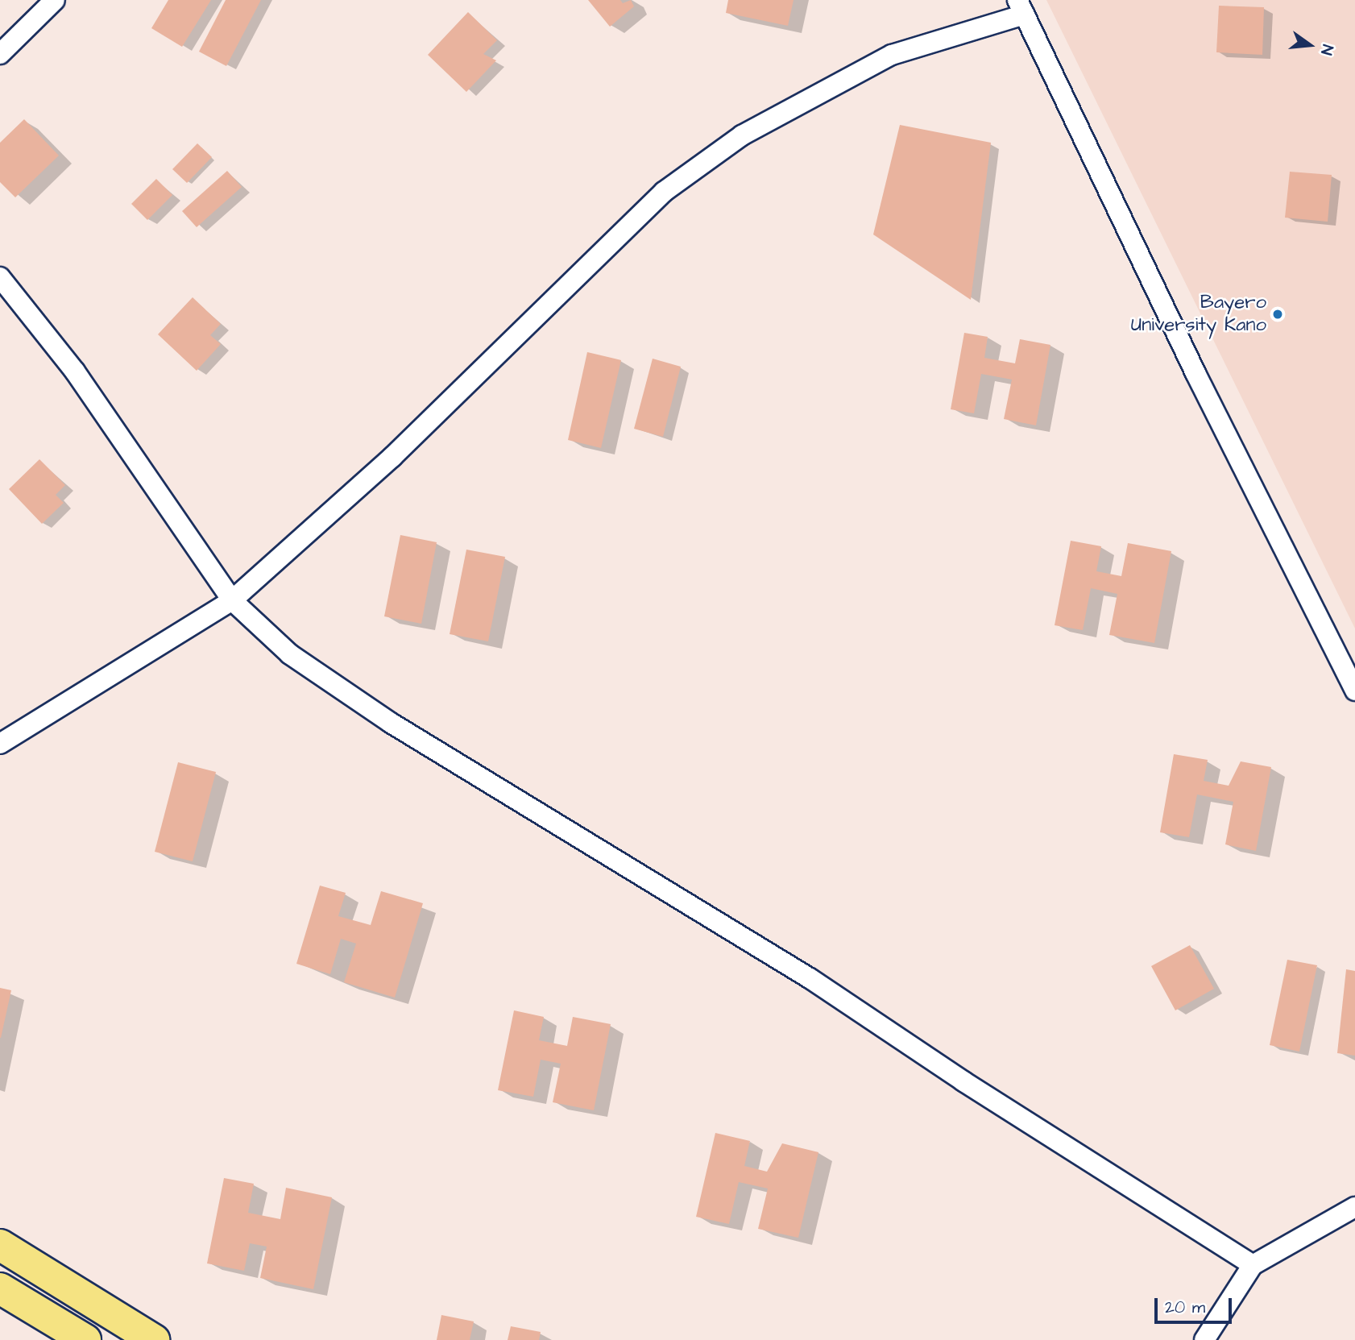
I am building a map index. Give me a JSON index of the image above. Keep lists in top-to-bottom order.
{
  "places": ["Bayero University Kano"],
  "scale_bar": "20 m",
  "north": "right"
}
